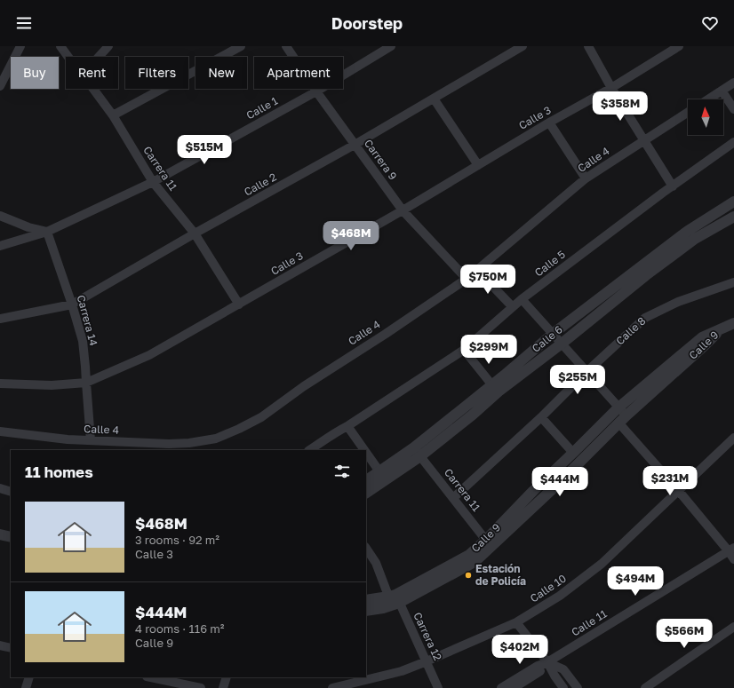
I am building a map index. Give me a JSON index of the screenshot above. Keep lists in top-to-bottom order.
{
  "streets": {
    "street": [
      "Calle 1",
      "Calle 3",
      "Carrera 9",
      "Calle 4",
      "Carrera 11",
      "Calle 2",
      "Calle 5",
      "Carrera 14",
      "Calle 8",
      "Calle 6",
      "Calle 9",
      "Calle 10",
      "Calle 11",
      "Carrera 12"
    ]
  },
  "crossings": [
    ["Calle 1", "Carrera 9"],
    ["Calle 1", "Carrera 11"],
    ["Calle 1", "Carrera 14"],
    ["Calle 3", "Carrera 9"],
    ["Calle 3", "Carrera 11"],
    ["Calle 3", "Carrera 14"],
    ["Carrera 9", "Calle 4"],
    ["Carrera 9", "Calle 2"],
    ["Calle 4", "Carrera 14"],
    ["Carrera 11", "Calle 2"],
    ["Carrera 11", "Calle 8"],
    ["Carrera 11", "Calle 6"],
    ["Carrera 11", "Calle 9"],
    ["Calle 2", "Carrera 14"],
    ["Calle 9", "Carrera 12"],
    ["Calle 10", "Carrera 12"]
  ],
  "places": ["Estación de Policía"],
  "north": "top",
  "page": {
    "header": "Doorstep",
    "chip": [
      "Buy",
      "Rent",
      "Filters",
      "New",
      "Apartment"
    ],
    "price": [
      "$358M",
      "$515M",
      "$468M",
      "$750M",
      "$299M",
      "$255M",
      "$231M",
      "$444M",
      "$494M",
      "$566M",
      "$402M"
    ],
    "heading": "11 homes",
    "list": [
      {
        "name": "$468M",
        "note": "3 rooms · 92 m² · Calle 3"
      },
      {
        "name": "$444M",
        "note": "4 rooms · 116 m² · Calle 9"
      }
    ]
  }
}
